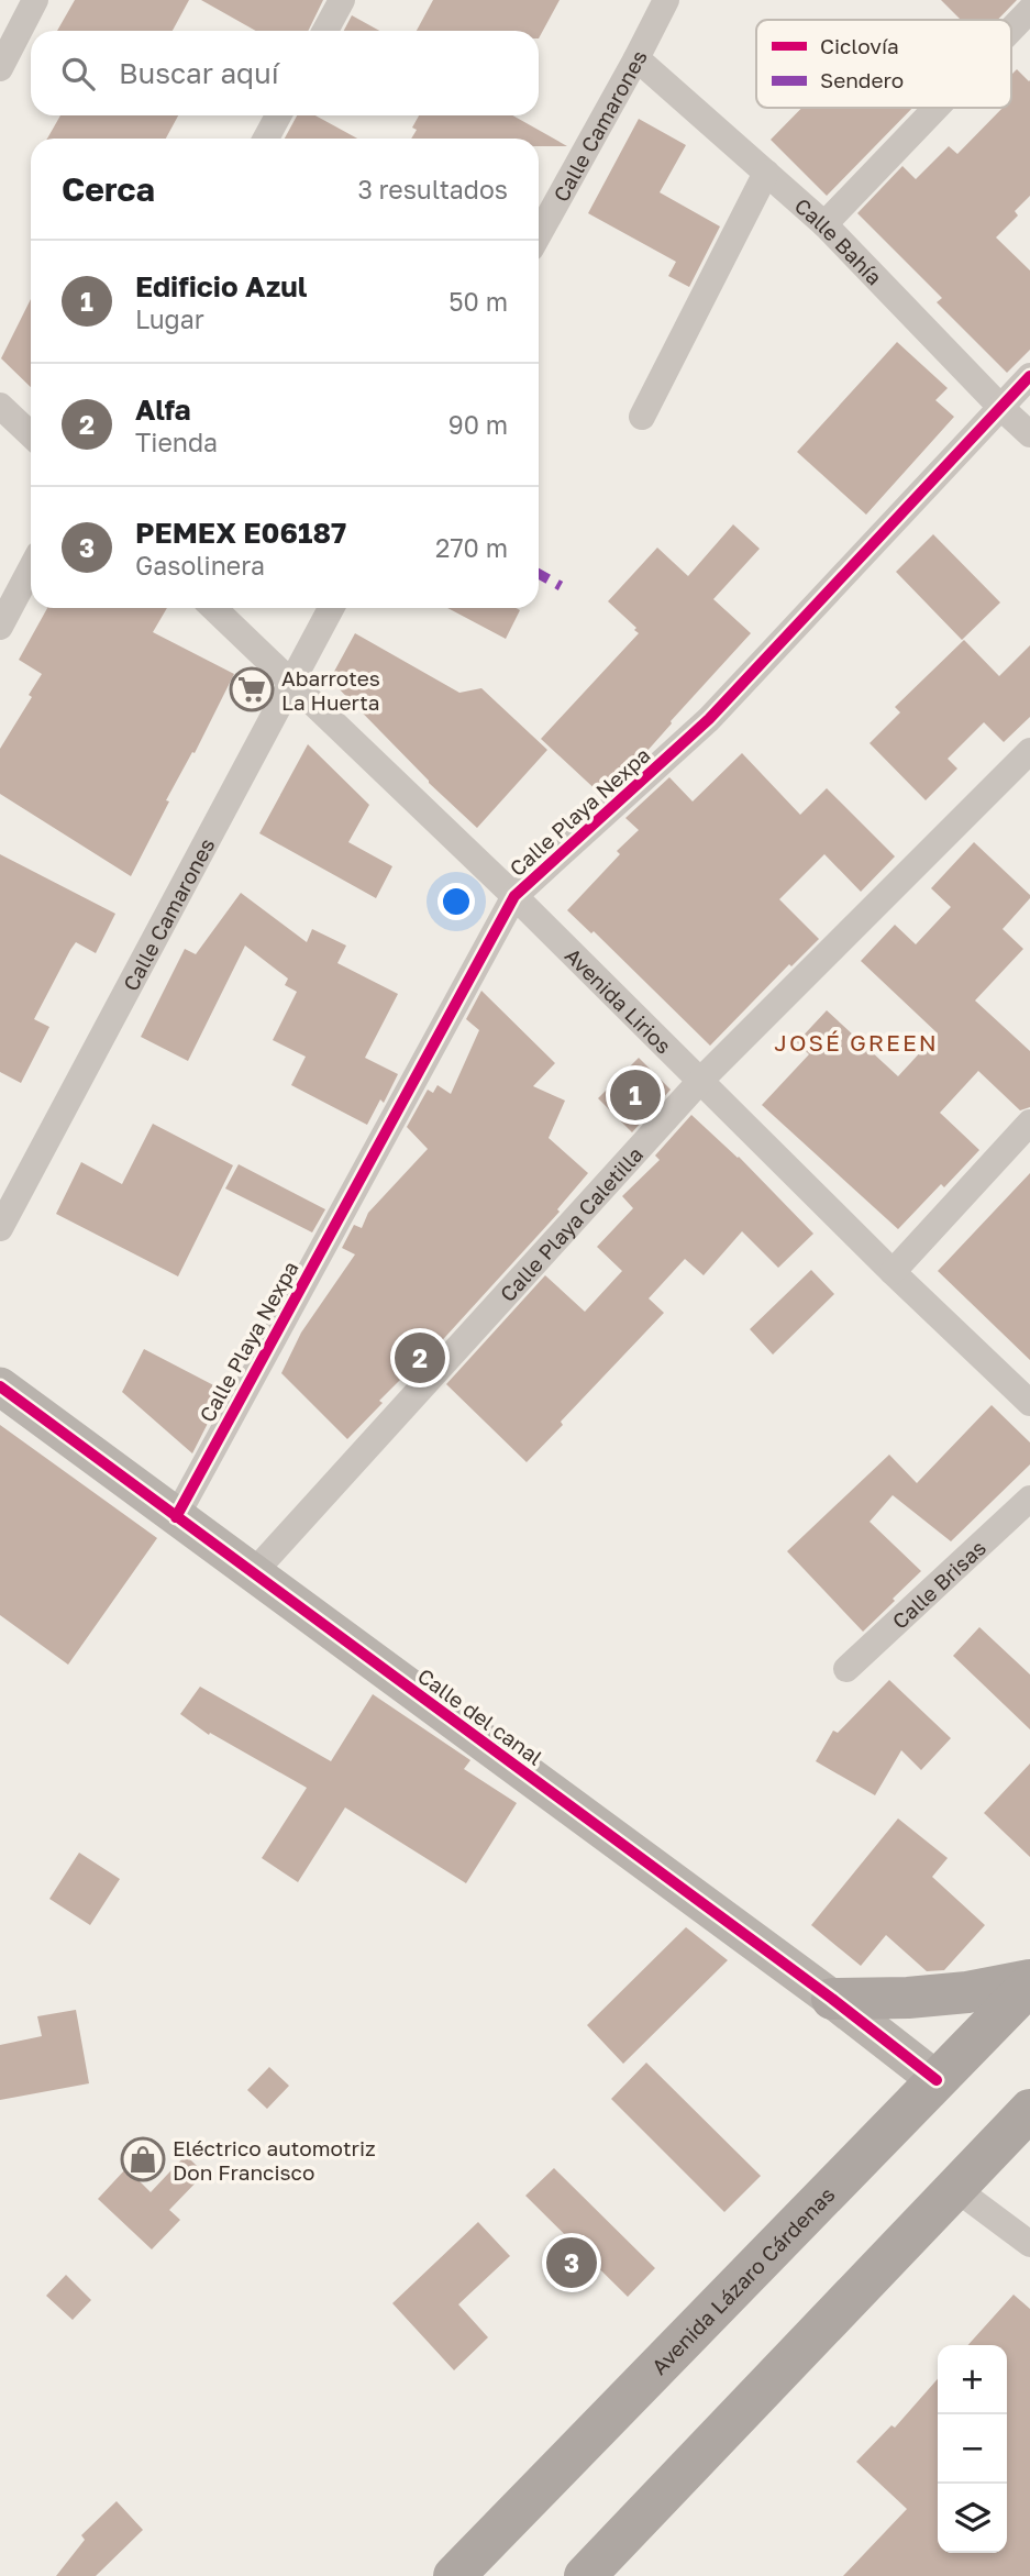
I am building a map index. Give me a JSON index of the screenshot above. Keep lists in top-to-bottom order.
{
  "streets": {
    "main road": ["Avenida Lázaro Cárdenas"],
    "street": [
      "Calle Camarones",
      "Calle Bahía",
      "Calle Playa Nexpa",
      "Avenida Lirios",
      "Calle Playa Caletilla",
      "Calle Brisas",
      "Calle del canal"
    ]
  },
  "crossings": [
    ["Calle Camarones", "Calle Bahía"],
    ["Calle Camarones", "Avenida Lirios"],
    ["Calle Bahía", "Calle Playa Nexpa"],
    ["Calle Playa Nexpa", "Avenida Lirios"],
    ["Calle Playa Nexpa", "Calle del canal"],
    ["Avenida Lirios", "Calle Playa Caletilla"],
    ["Calle Playa Caletilla", "Calle del canal"],
    ["Calle del canal", "Avenida Lázaro Cárdenas"]
  ],
  "districts": ["JOSÉ GREEN"],
  "places": {
    "supermarket": ["Abarrotes La Huerta"],
    "shop": ["Eléctrico automotriz Don Francisco"]
  },
  "legend": ["Ciclovía", "Sendero"],
  "page": {
    "search": "Buscar aquí",
    "heading": ["Cerca", "3 resultados"],
    "list": [
      {
        "mark": "1",
        "name": "Edificio Azul",
        "note": "Lugar",
        "value": "50 m"
      },
      {
        "mark": "2",
        "name": "Alfa",
        "note": "Tienda",
        "value": "90 m"
      },
      {
        "mark": "3",
        "name": "PEMEX E06187",
        "note": "Gasolinera",
        "value": "270 m"
      }
    ],
    "pins": ["1", "2", "3"],
    "map_buttons": ["+", "−"]
  }
}
